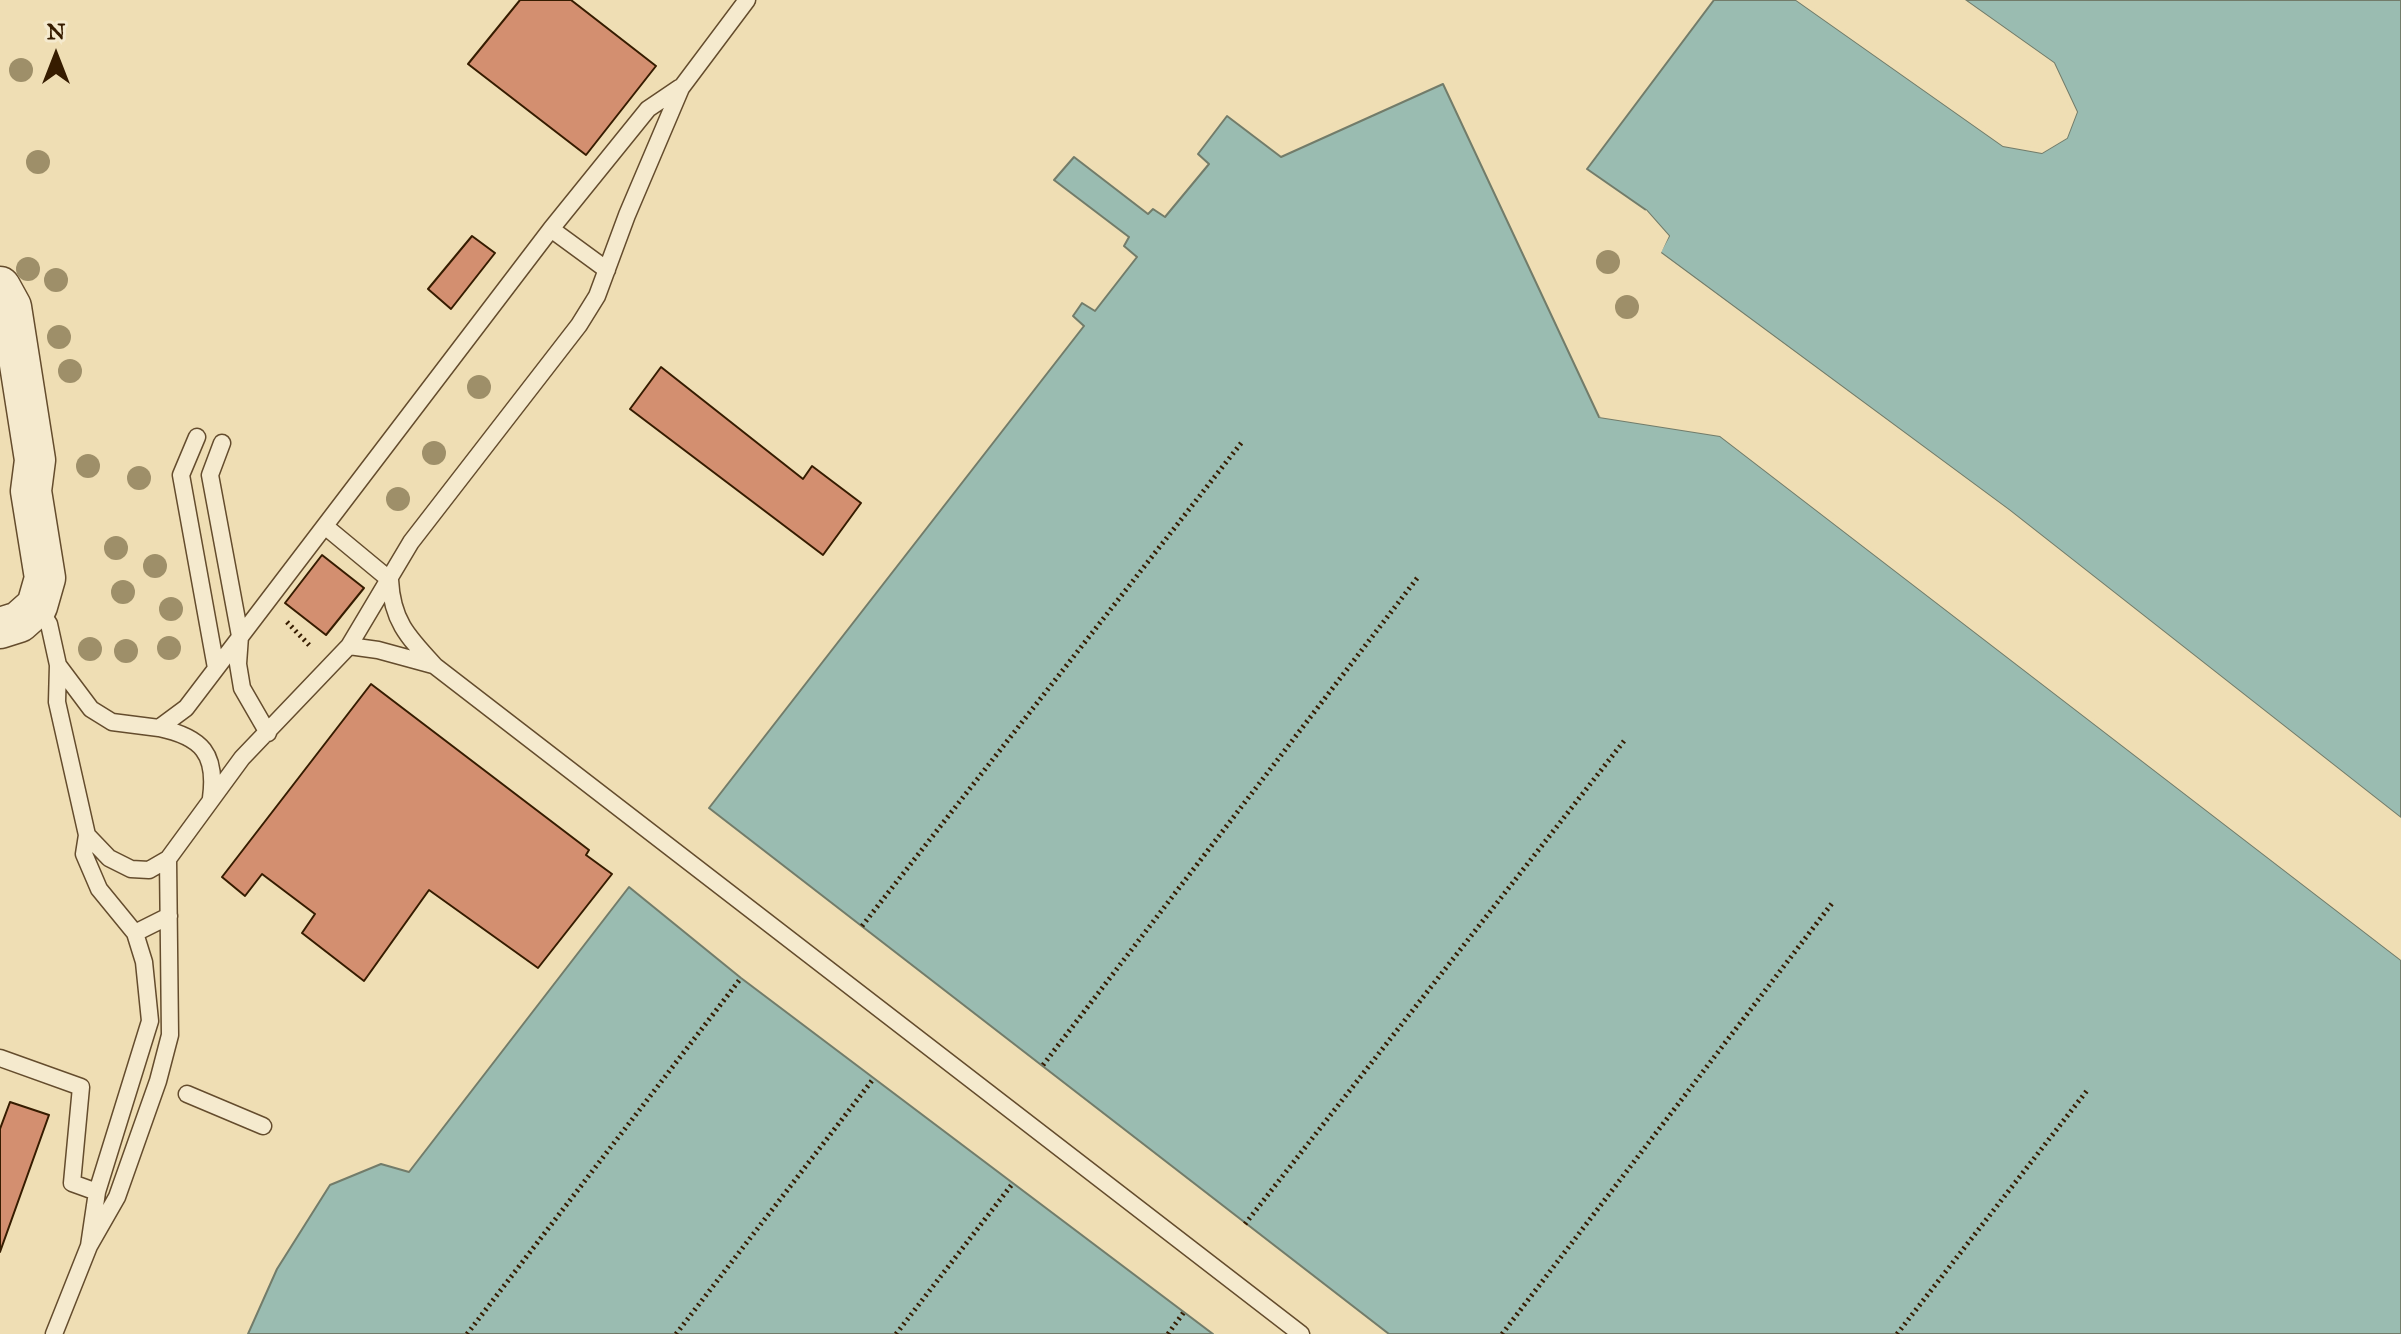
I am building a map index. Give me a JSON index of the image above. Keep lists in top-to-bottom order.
{
  "north": "top"
}
